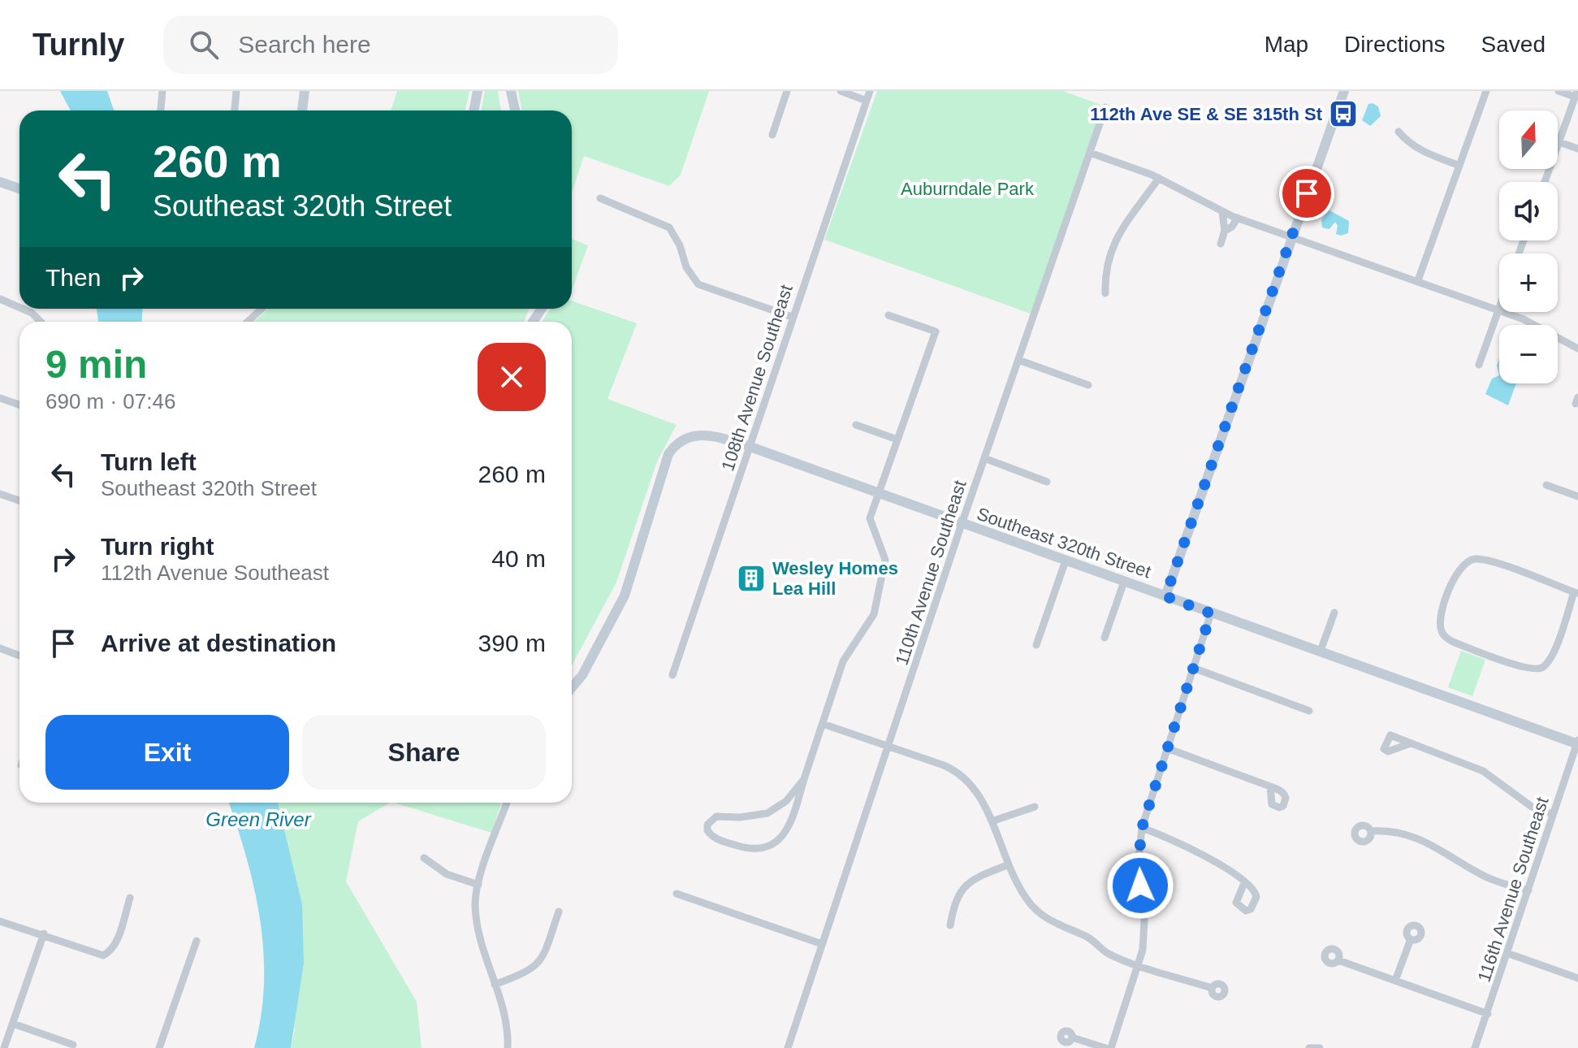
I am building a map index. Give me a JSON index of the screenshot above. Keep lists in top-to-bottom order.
{
  "streets": {
    "street": [
      "108th Avenue Southeast",
      "Southeast 320th Street",
      "110th Avenue Southeast",
      "116th Avenue Southeast"
    ]
  },
  "crossings": [
    ["108th Avenue Southeast", "Southeast 320th Street"],
    ["Southeast 320th Street", "110th Avenue Southeast"],
    ["Southeast 320th Street", "116th Avenue Southeast"]
  ],
  "water": ["Green River"],
  "parks": ["Auburndale Park"],
  "places": {
    "bus stop": ["112th Ave SE & SE 315th St"],
    "building": ["Wesley Homes Lea Hill"]
  },
  "north": "top",
  "page": {
    "header": "Turnly",
    "search": "Search here",
    "nav": ["Map", "Directions", "Saved"],
    "map_buttons": ["+", "−"],
    "turn": ["260 m", "Southeast 320th Street"],
    "then": "Then",
    "heading": ["9 min", "690 m · 07:46"],
    "list": [
      {
        "name": "Turn left",
        "note": "Southeast 320th Street",
        "value": "260 m"
      },
      {
        "name": "Turn right",
        "note": "112th Avenue Southeast",
        "value": "40 m"
      },
      {
        "name": "Arrive at destination",
        "value": "390 m"
      }
    ],
    "buttons": ["Exit", "Share"]
  }
}
